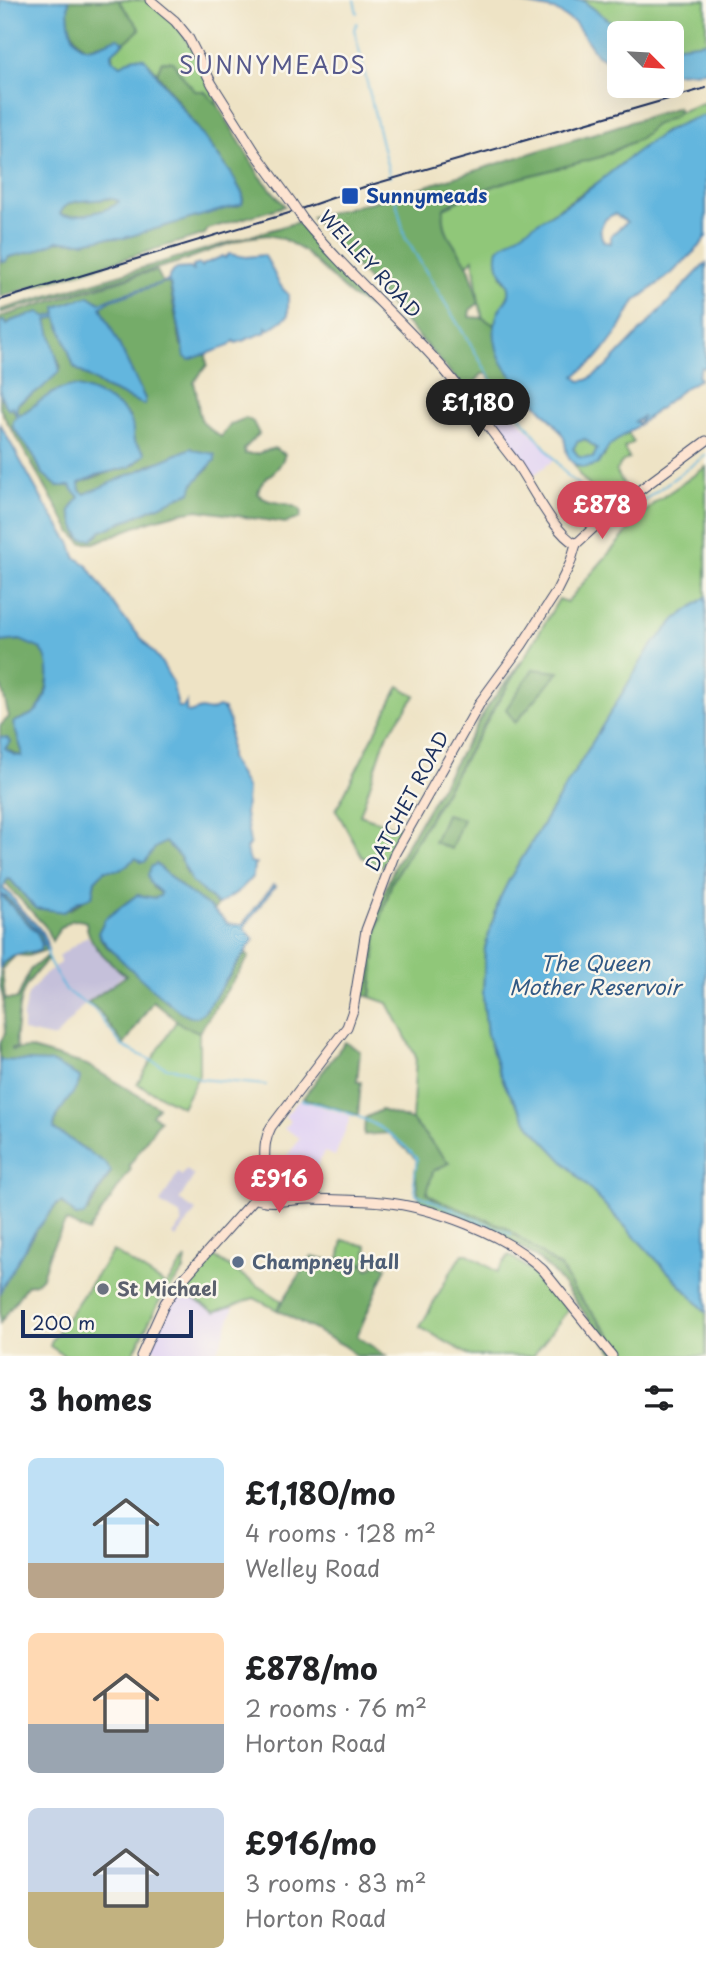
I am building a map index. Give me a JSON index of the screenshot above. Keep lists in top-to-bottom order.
{
  "streets": {
    "street": ["WELLEY ROAD", "DATCHET ROAD"]
  },
  "crossings": [
    ["WELLEY ROAD", "DATCHET ROAD"]
  ],
  "districts": ["SUNNYMEADS"],
  "water": ["The Queen Mother Reservoir"],
  "places": {
    "transit": ["Sunnymeads"],
    "other": ["Champney Hall", "St Michael"]
  },
  "scale_bar": "200 m",
  "north": "bottom right",
  "page": {
    "price": ["£1,180", "£878", "£916"],
    "scale": "200 m",
    "heading": "3 homes",
    "list": [
      {
        "name": "£1,180/mo",
        "note": "4 rooms · 128 m² · Welley Road"
      },
      {
        "name": "£878/mo",
        "note": "2 rooms · 76 m² · Horton Road"
      },
      {
        "name": "£916/mo",
        "note": "3 rooms · 83 m² · Horton Road"
      }
    ]
  }
}
